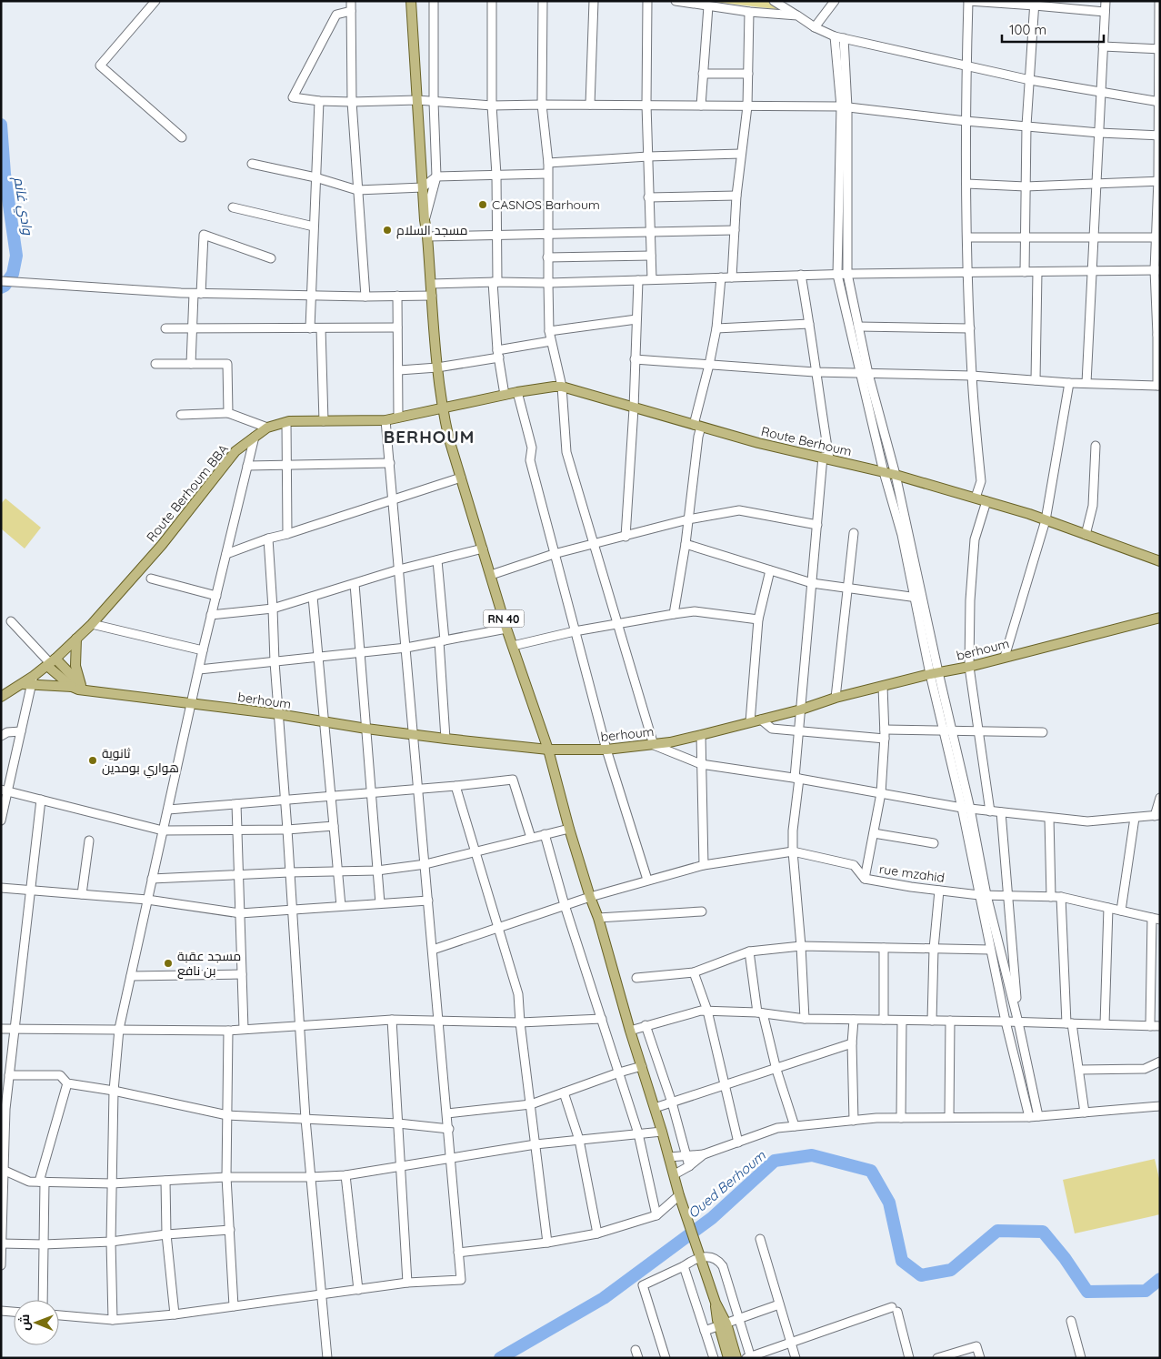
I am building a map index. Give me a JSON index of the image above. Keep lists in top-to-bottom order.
{
  "streets": {
    "main road": [
      "Route Berhoum",
      "Route Berhoum BBA",
      "RN 40",
      "berhoum"
    ],
    "street": ["rue mzahid"]
  },
  "crossings": [
    ["Route Berhoum", "Route Berhoum BBA"],
    ["Route Berhoum", "RN 40"],
    ["Route Berhoum BBA", "RN 40"],
    ["Route Berhoum BBA", "berhoum"],
    ["RN 40", "berhoum"],
    ["RN 40", "rue mzahid"]
  ],
  "districts": ["BERHOUM"],
  "water": ["وادي غانم", "Oued Berhoum"],
  "places": [
    "CASNOS Barhoum",
    "مسجد السلام",
    "ثانوية هواري بومدين",
    "مسجد عقبة بن نافع"
  ],
  "scale_bar": "100 m",
  "north": "left"
}
